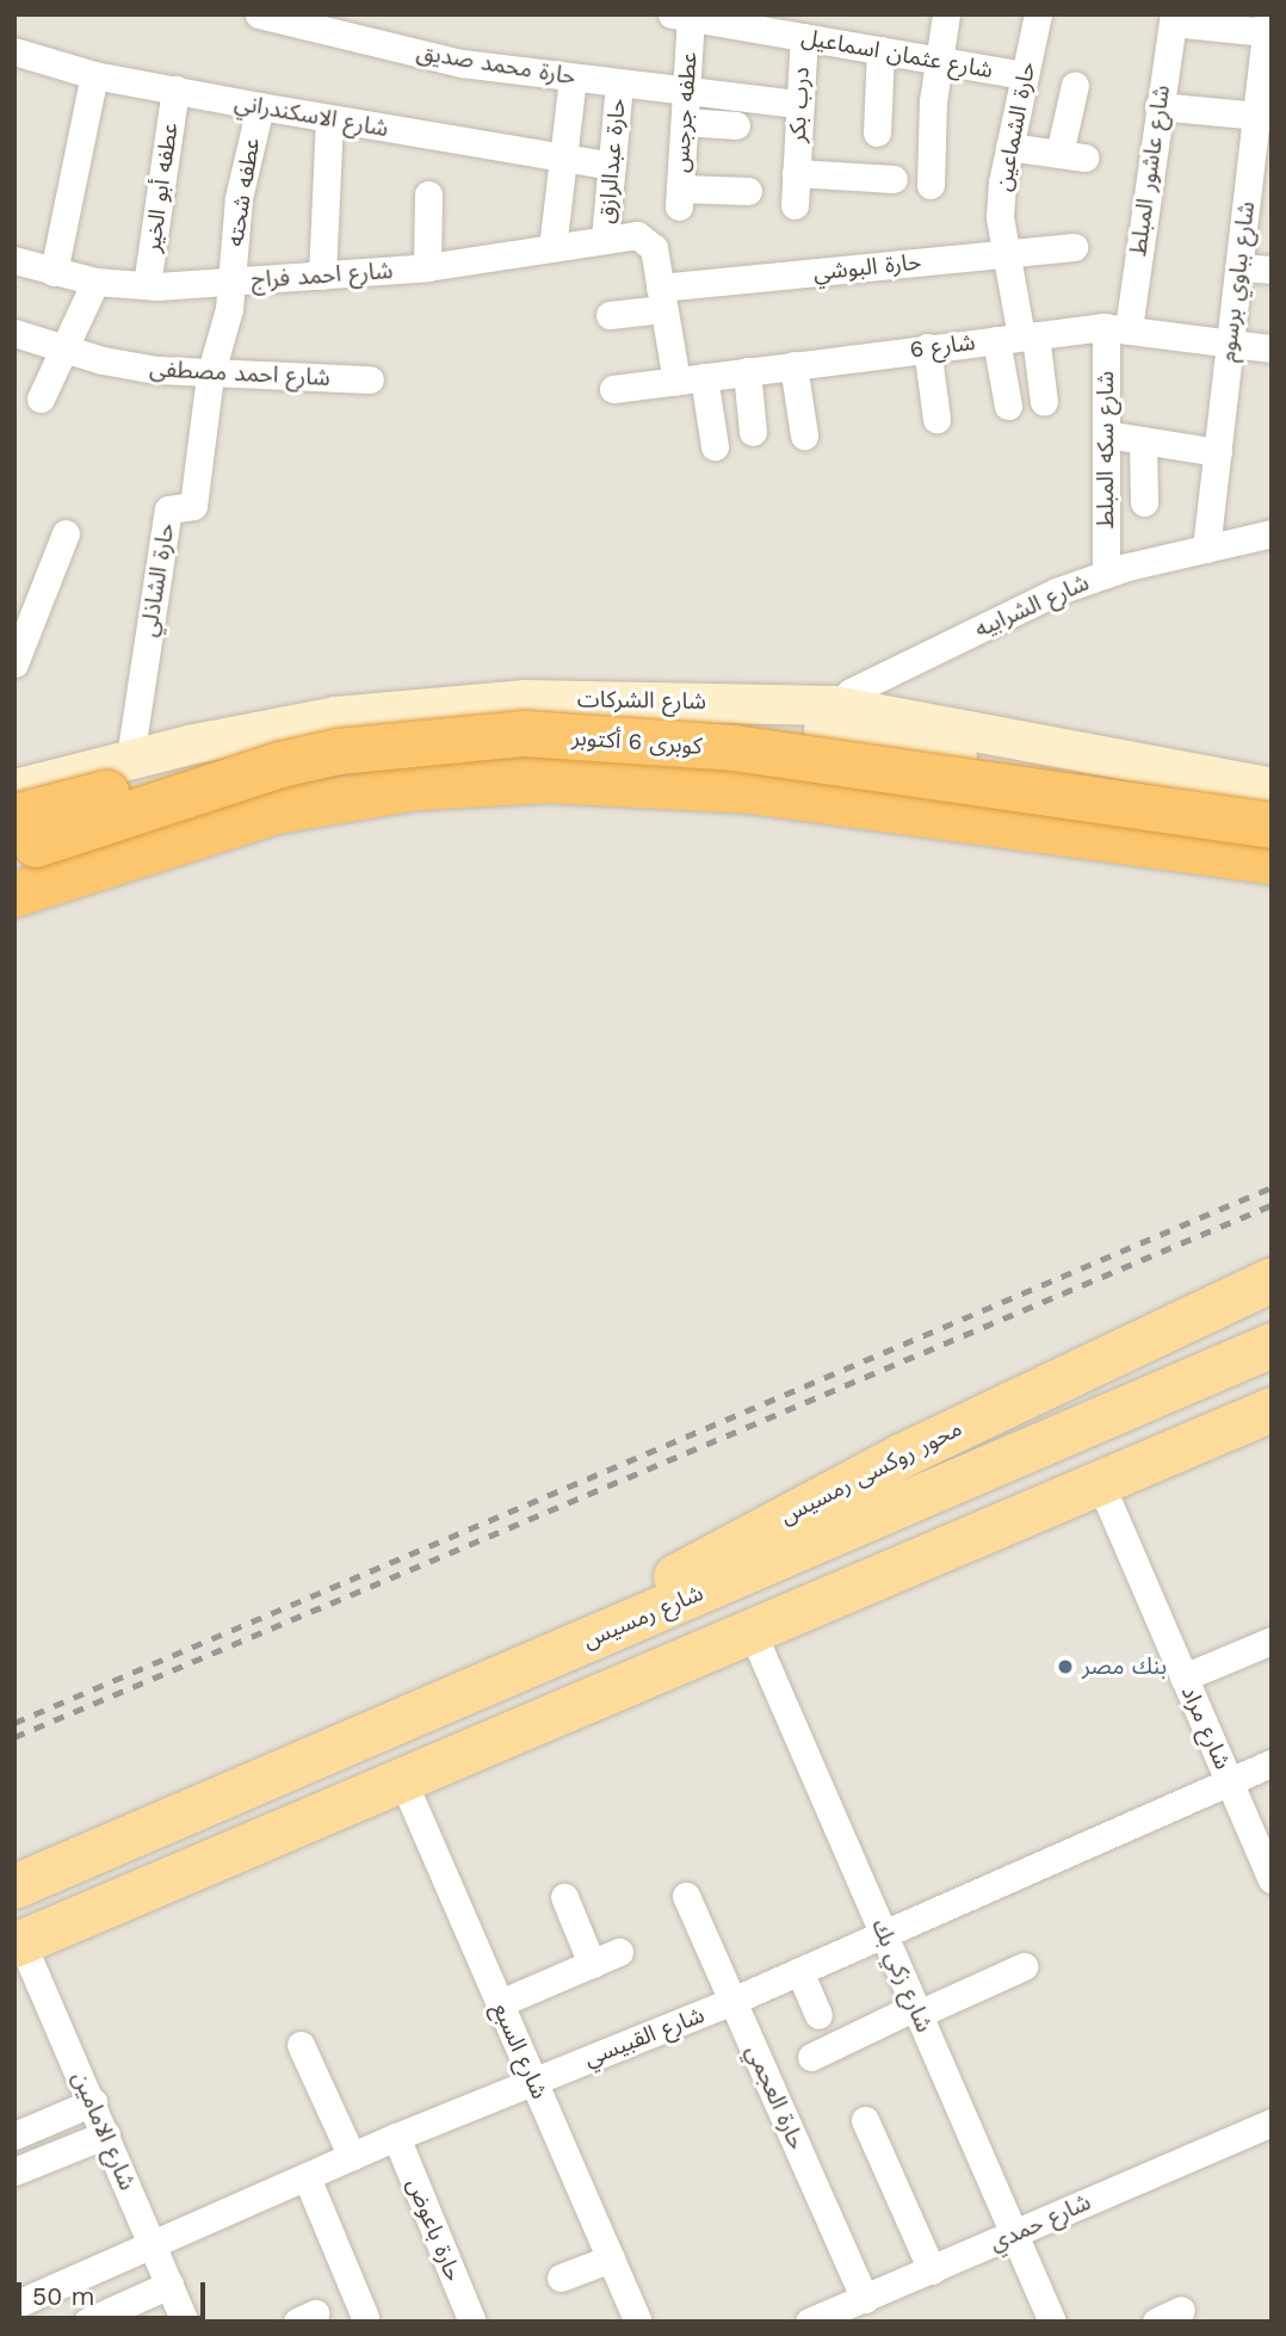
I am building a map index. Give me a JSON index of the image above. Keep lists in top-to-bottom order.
{
  "streets": {
    "highway": ["كوبرى 6 أكتوبر"],
    "main road": ["شارع الشركات", "محور روكسى رمسيس", "شارع رمسيس"],
    "street": [
      "شارع عثمان اسماعيل",
      "حارة محمد صديق",
      "درب بكر",
      "عطفه جرجس",
      "شارع الاسكندراني",
      "حارة الشماعين",
      "حارة عبدالرازق",
      "شارع عاشور المبلط",
      "عطفه أبو الخير",
      "عطفه شحته",
      "حارة البوشي",
      "شارع احمد فراج",
      "شارع بباوي برسوم",
      "شارع 6",
      "شارع احمد مصطفى",
      "شارع سكه المبلط",
      "حارة الشاذلي",
      "شارع الشرابيه",
      "شارع مراد",
      "شارع زكي بك",
      "شارع القبيسي",
      "شارع السبع",
      "حارة العجمي",
      "شارع الامامين",
      "شارع حمدي",
      "حارة باعوض"
    ]
  },
  "crossings": [
    ["شارع عثمان اسماعيل", "درب بكر"],
    ["شارع عثمان اسماعيل", "عطفه جرجس"],
    ["شارع عثمان اسماعيل", "حارة الشماعين"],
    ["حارة محمد صديق", "درب بكر"],
    ["حارة محمد صديق", "عطفه جرجس"],
    ["حارة محمد صديق", "حارة عبدالرازق"],
    ["شارع الاسكندراني", "حارة عبدالرازق"],
    ["شارع الاسكندراني", "عطفه أبو الخير"],
    ["شارع الاسكندراني", "عطفه شحته"],
    ["حارة الشماعين", "حارة البوشي"],
    ["حارة الشماعين", "شارع 6"],
    ["حارة عبدالرازق", "شارع احمد فراج"],
    ["شارع عاشور المبلط", "شارع 6"],
    ["شارع عاشور المبلط", "شارع سكه المبلط"],
    ["عطفه أبو الخير", "شارع احمد فراج"],
    ["عطفه شحته", "شارع احمد فراج"],
    ["عطفه شحته", "شارع احمد مصطفى"],
    ["عطفه شحته", "حارة الشاذلي"],
    ["شارع بباوي برسوم", "شارع 6"],
    ["شارع بباوي برسوم", "شارع الشرابيه"],
    ["شارع 6", "شارع سكه المبلط"],
    ["شارع احمد مصطفى", "حارة الشاذلي"],
    ["شارع سكه المبلط", "شارع الشرابيه"],
    ["حارة الشاذلي", "شارع الشركات"],
    ["شارع الشرابيه", "شارع الشركات"],
    ["محور روكسى رمسيس", "شارع رمسيس"],
    ["شارع مراد", "شارع القبيسي"],
    ["شارع زكي بك", "شارع القبيسي"],
    ["شارع زكي بك", "شارع حمدي"],
    ["شارع القبيسي", "شارع السبع"],
    ["شارع القبيسي", "حارة العجمي"],
    ["شارع القبيسي", "شارع الامامين"],
    ["شارع القبيسي", "حارة باعوض"],
    ["حارة العجمي", "شارع حمدي"]
  ],
  "places": ["بنك مصر"],
  "scale_bar": "50 m"
}
